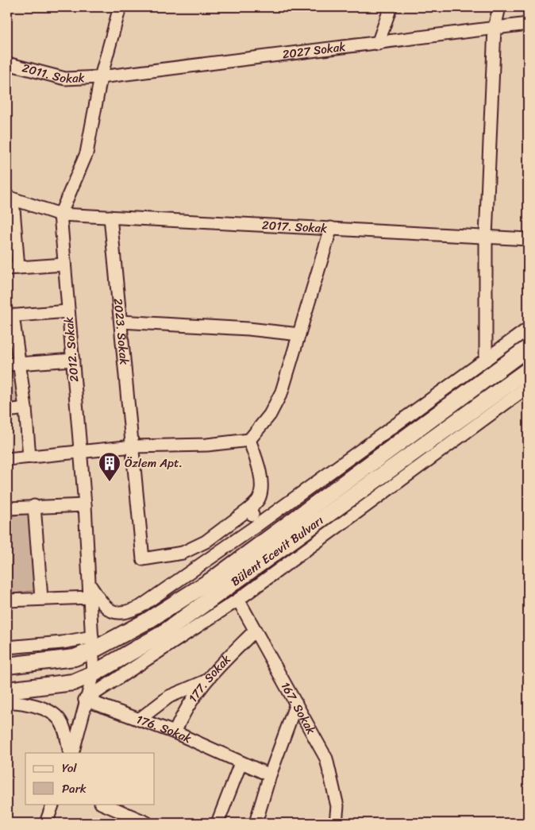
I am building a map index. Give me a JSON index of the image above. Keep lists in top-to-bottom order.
{
  "streets": {
    "main road": ["Bülent Ecevit Bulvarı"],
    "street": [
      "2027 Sokak",
      "2011. Sokak",
      "2017. Sokak",
      "2023. Sokak",
      "2012. Sokak",
      "177. Sokak",
      "167. Sokak",
      "176. Sokak"
    ]
  },
  "crossings": [
    ["2027 Sokak", "2011. Sokak"],
    ["2027 Sokak", "2012. Sokak"],
    ["2011. Sokak", "2012. Sokak"],
    ["2017. Sokak", "2023. Sokak"],
    ["2017. Sokak", "2012. Sokak"],
    ["2012. Sokak", "Bülent Ecevit Bulvarı"],
    ["2012. Sokak", "176. Sokak"],
    ["177. Sokak", "167. Sokak"],
    ["177. Sokak", "176. Sokak"]
  ],
  "places": {
    "building": ["Özlem Apt."]
  },
  "legend": ["Yol", "Park"]
}
